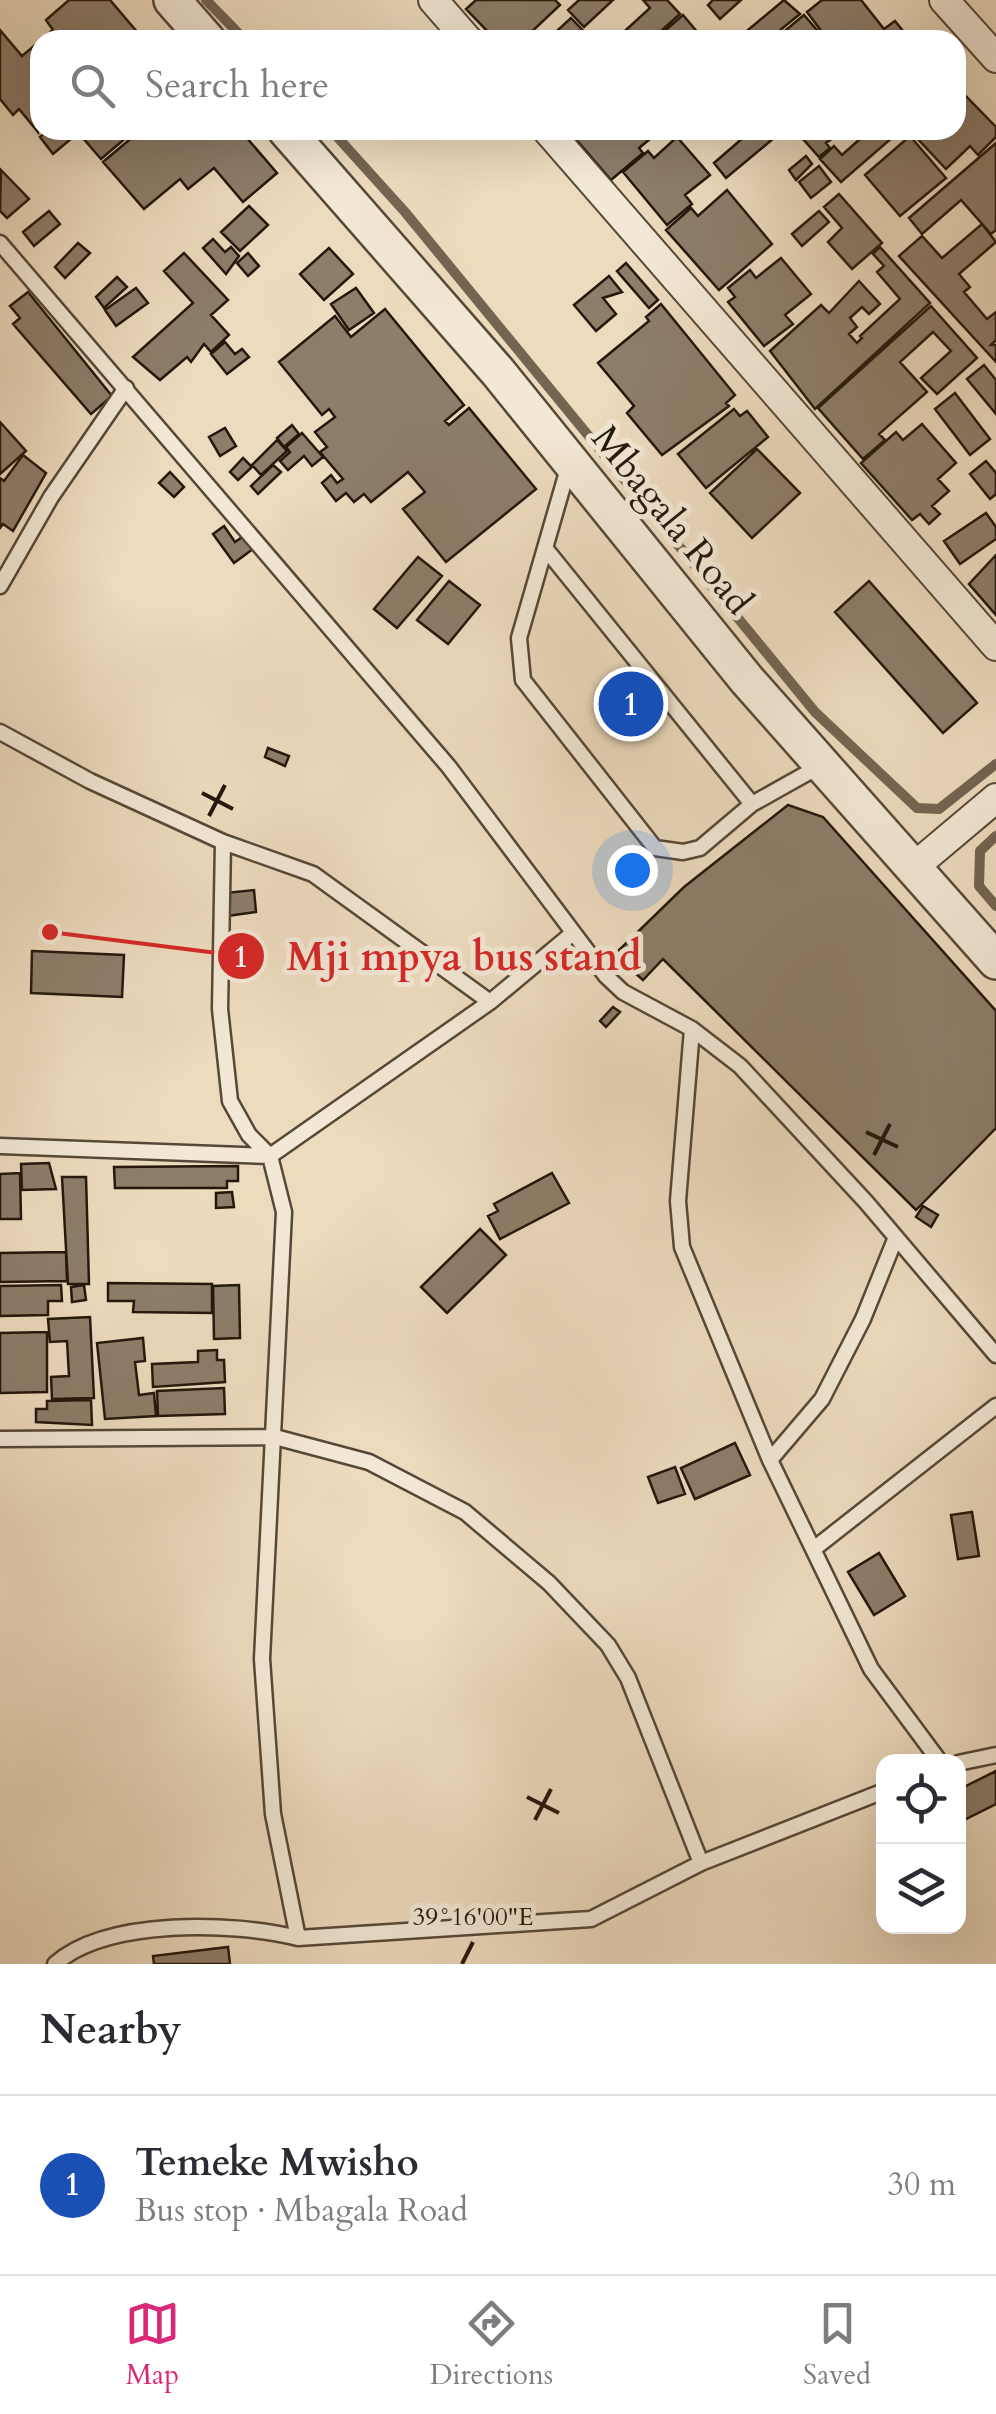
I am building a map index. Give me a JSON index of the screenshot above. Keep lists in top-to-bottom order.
{
  "streets": {
    "street": ["Mbagala Road"]
  },
  "places": ["Mji mpya bus stand"],
  "page": {
    "search": "Search here",
    "pins": "1",
    "heading": "Nearby",
    "list": [
      {
        "mark": "1",
        "name": "Temeke Mwisho",
        "note": "Bus stop · Mbagala Road",
        "value": "30 m"
      }
    ],
    "nav": ["Map", "Directions", "Saved"]
  },
  "coordinates": ["39°16'00\"E"]
}
